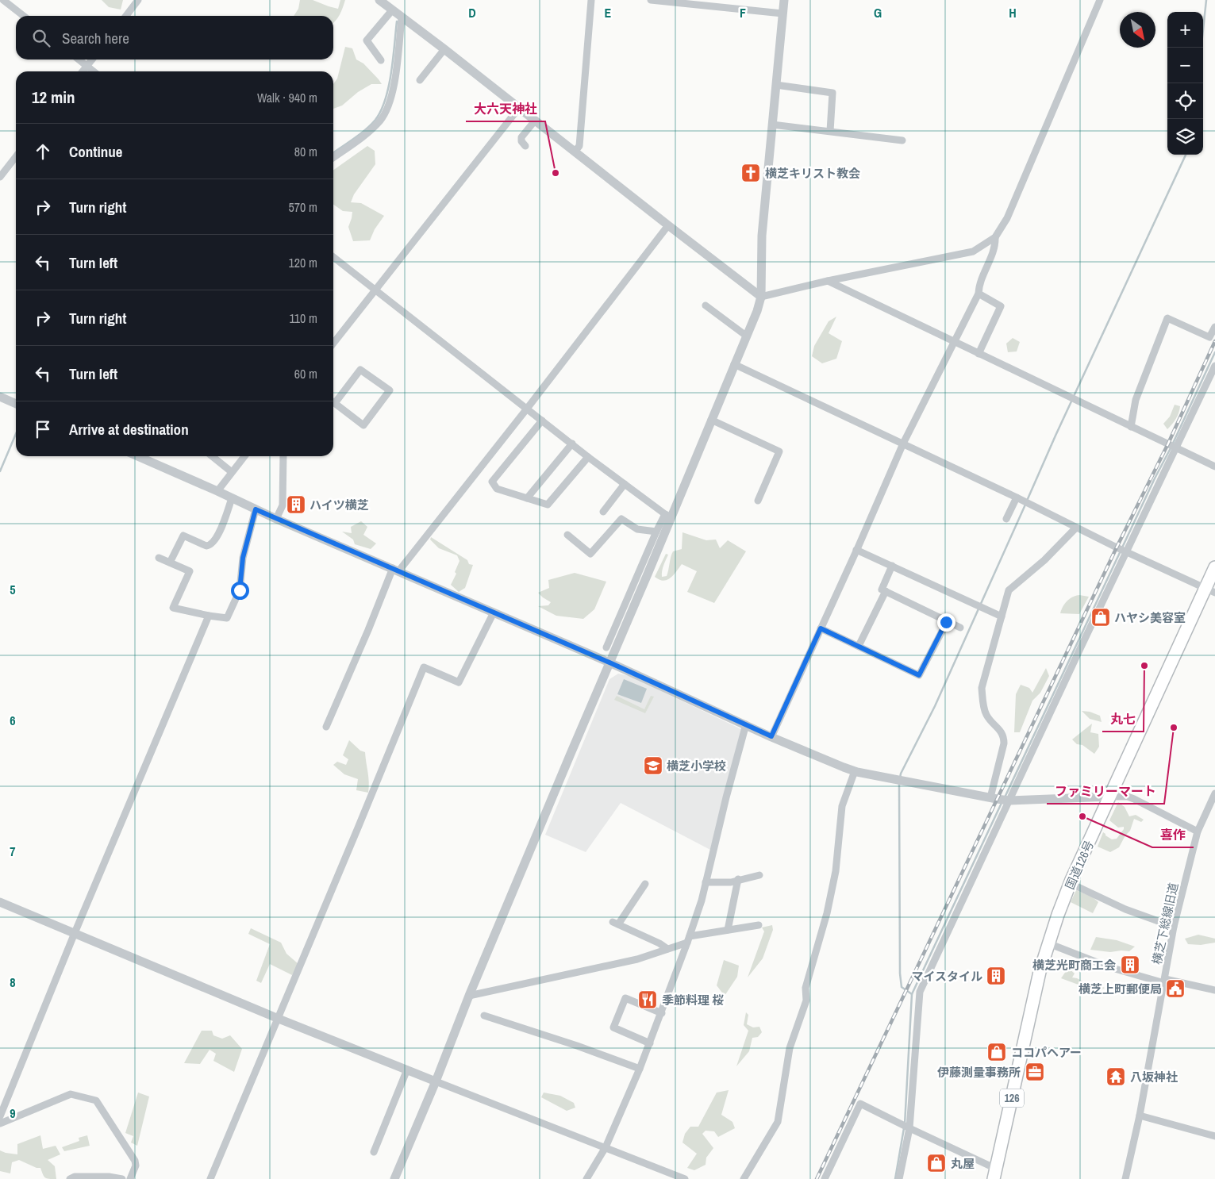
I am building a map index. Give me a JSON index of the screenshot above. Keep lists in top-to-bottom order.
{
  "streets": {
    "highway": ["国道126号", "126"],
    "street": ["横芝下総線旧道"]
  },
  "places": {
    "other": [
      "大六天神社",
      "丸七",
      "ファミリーマート",
      "喜作"
    ],
    "church": ["横芝キリスト教会"],
    "building": ["ハイツ横芝", "横芝光町商工会", "マイスタイル"],
    "shop": ["ハヤシ美容室", "ココパヘアー", "丸屋"],
    "school or university": ["横芝小学校"],
    "public building": ["横芝上町郵便局"],
    "restaurant": ["季節料理 桜"],
    "office": ["伊藤測量事務所"],
    "temple": ["八坂神社"]
  },
  "north": "bottom right",
  "page": {
    "map_buttons": ["+", "−"],
    "search": "Search here",
    "heading": ["12 min", "Walk · 940 m"],
    "list": [
      ["Continue", "80 m"],
      ["Turn right", "570 m"],
      ["Turn left", "120 m"],
      ["Turn right", "110 m"],
      ["Turn left", "60 m"],
      "Arrive at destination"
    ]
  },
  "grid": {
    "columns": [
      "D",
      "E",
      "F",
      "G",
      "H"
    ],
    "rows": [
      "5",
      "6",
      "7",
      "8",
      "9"
    ]
  }
}
